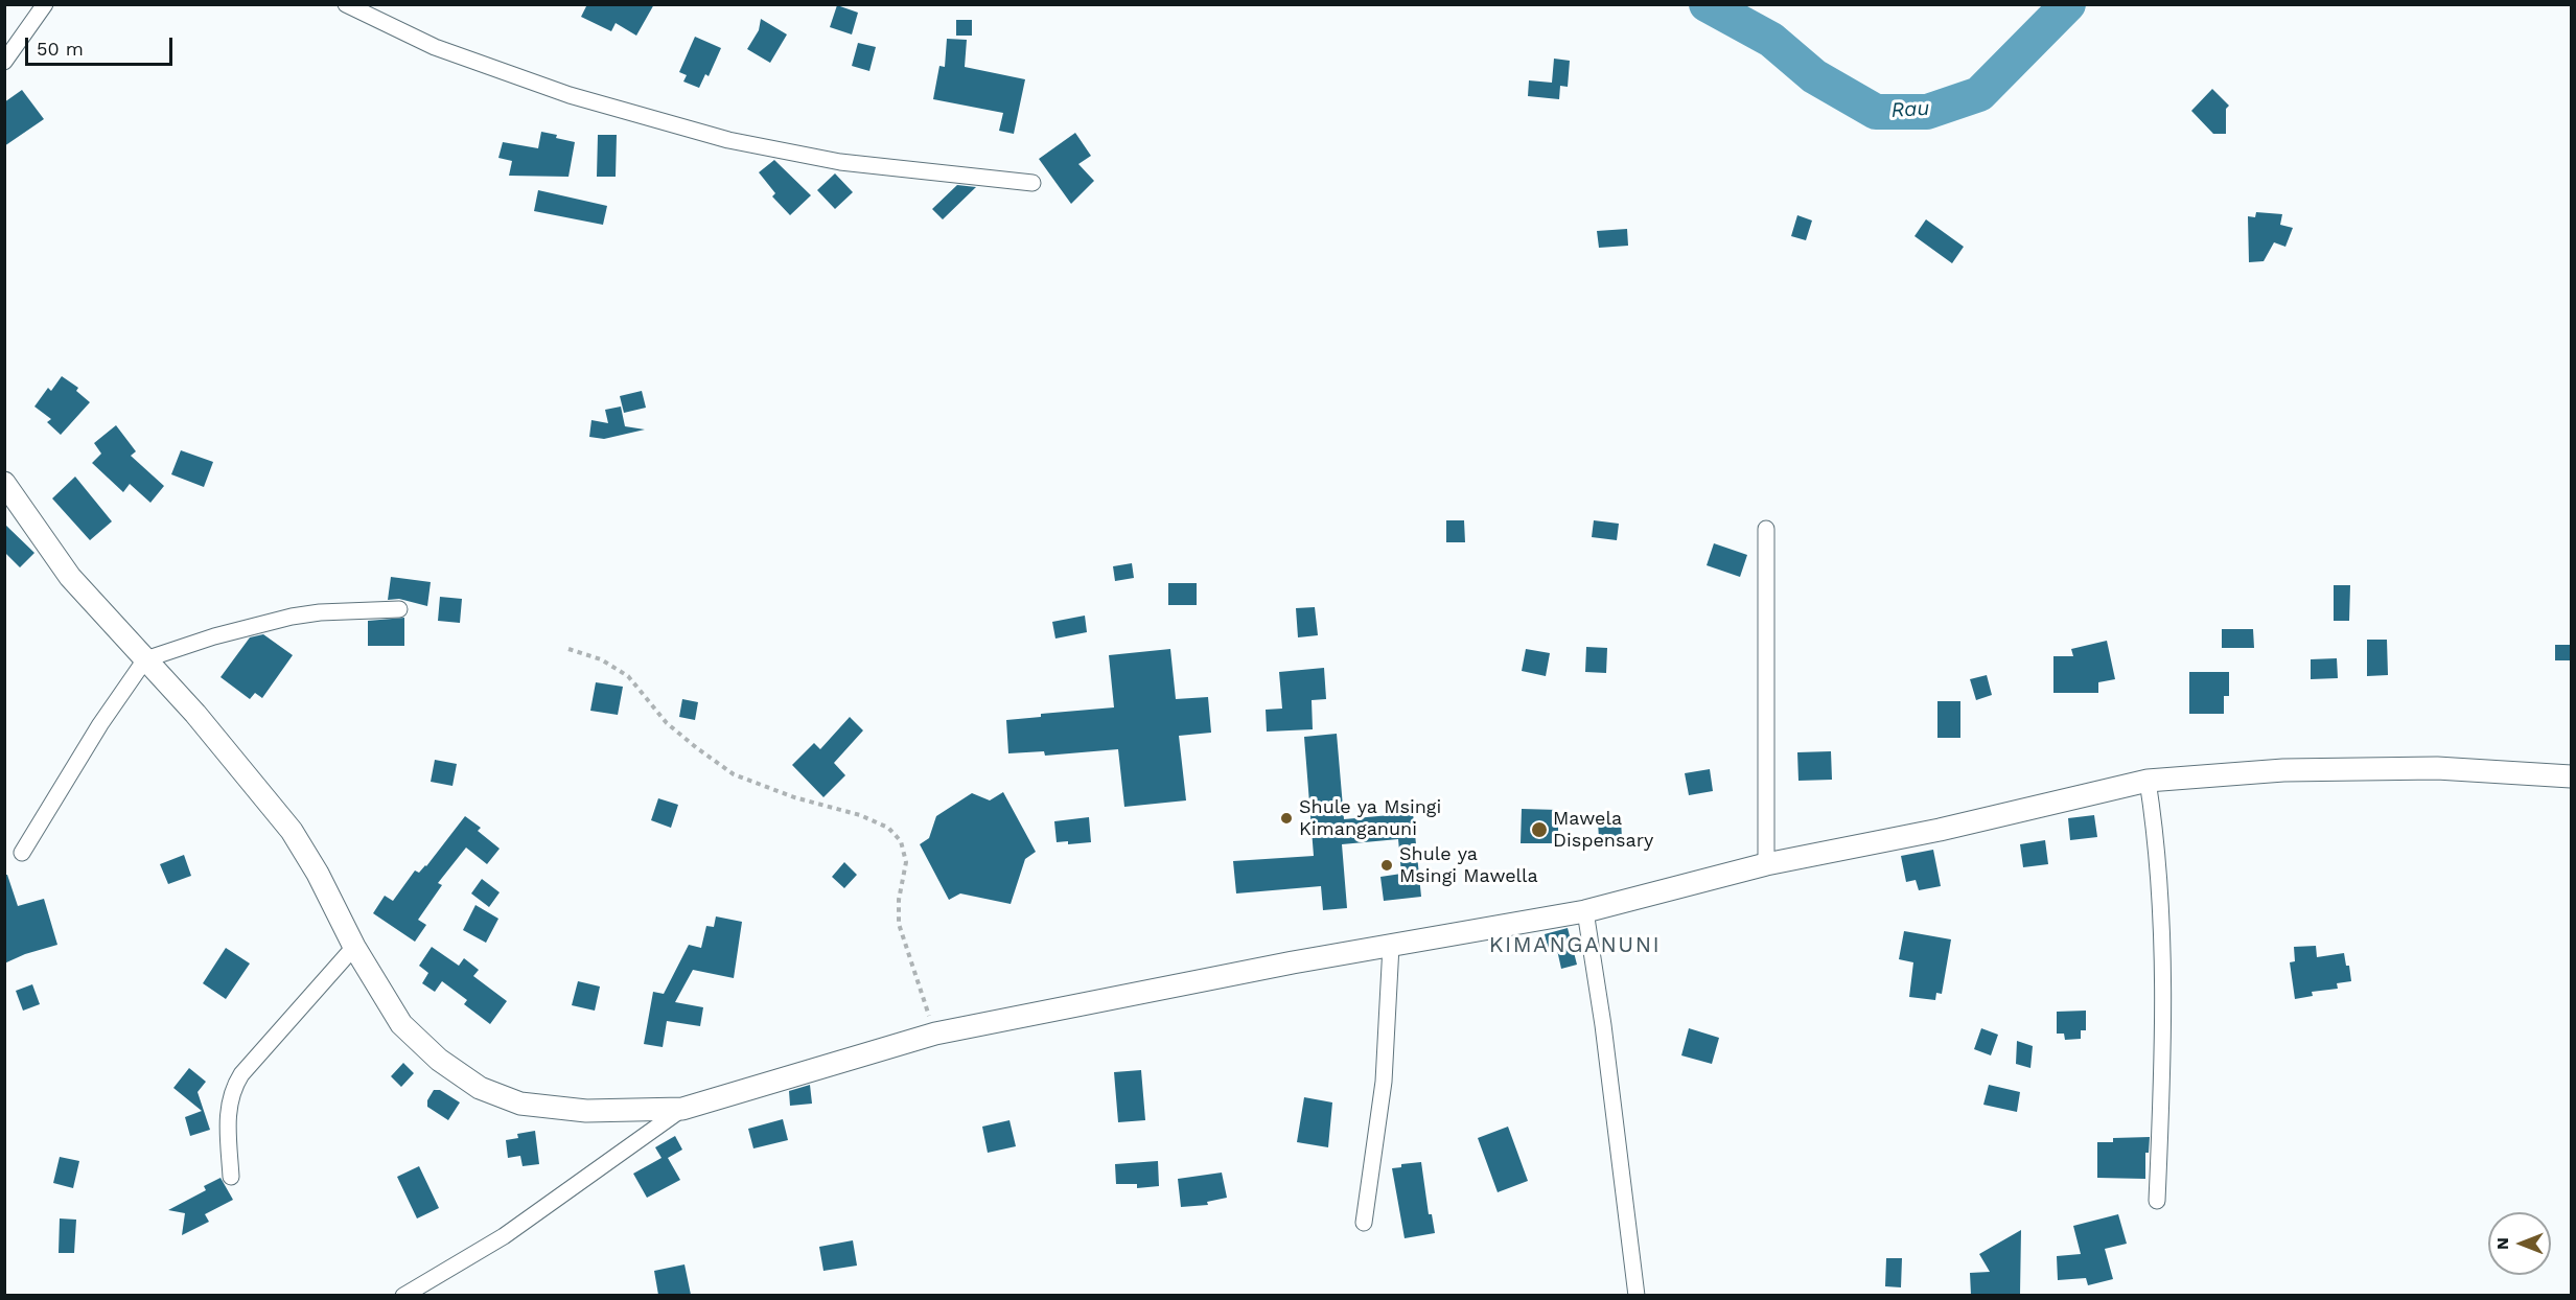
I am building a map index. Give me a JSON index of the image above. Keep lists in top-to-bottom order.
{
  "districts": ["KIMANGANUNI"],
  "water": ["Rau"],
  "places": ["Shule ya Msingi Kimanganuni", "Mawela Dispensary", "Shule ya Msingi Mawella"],
  "scale_bar": "50 m",
  "north": "left"
}
